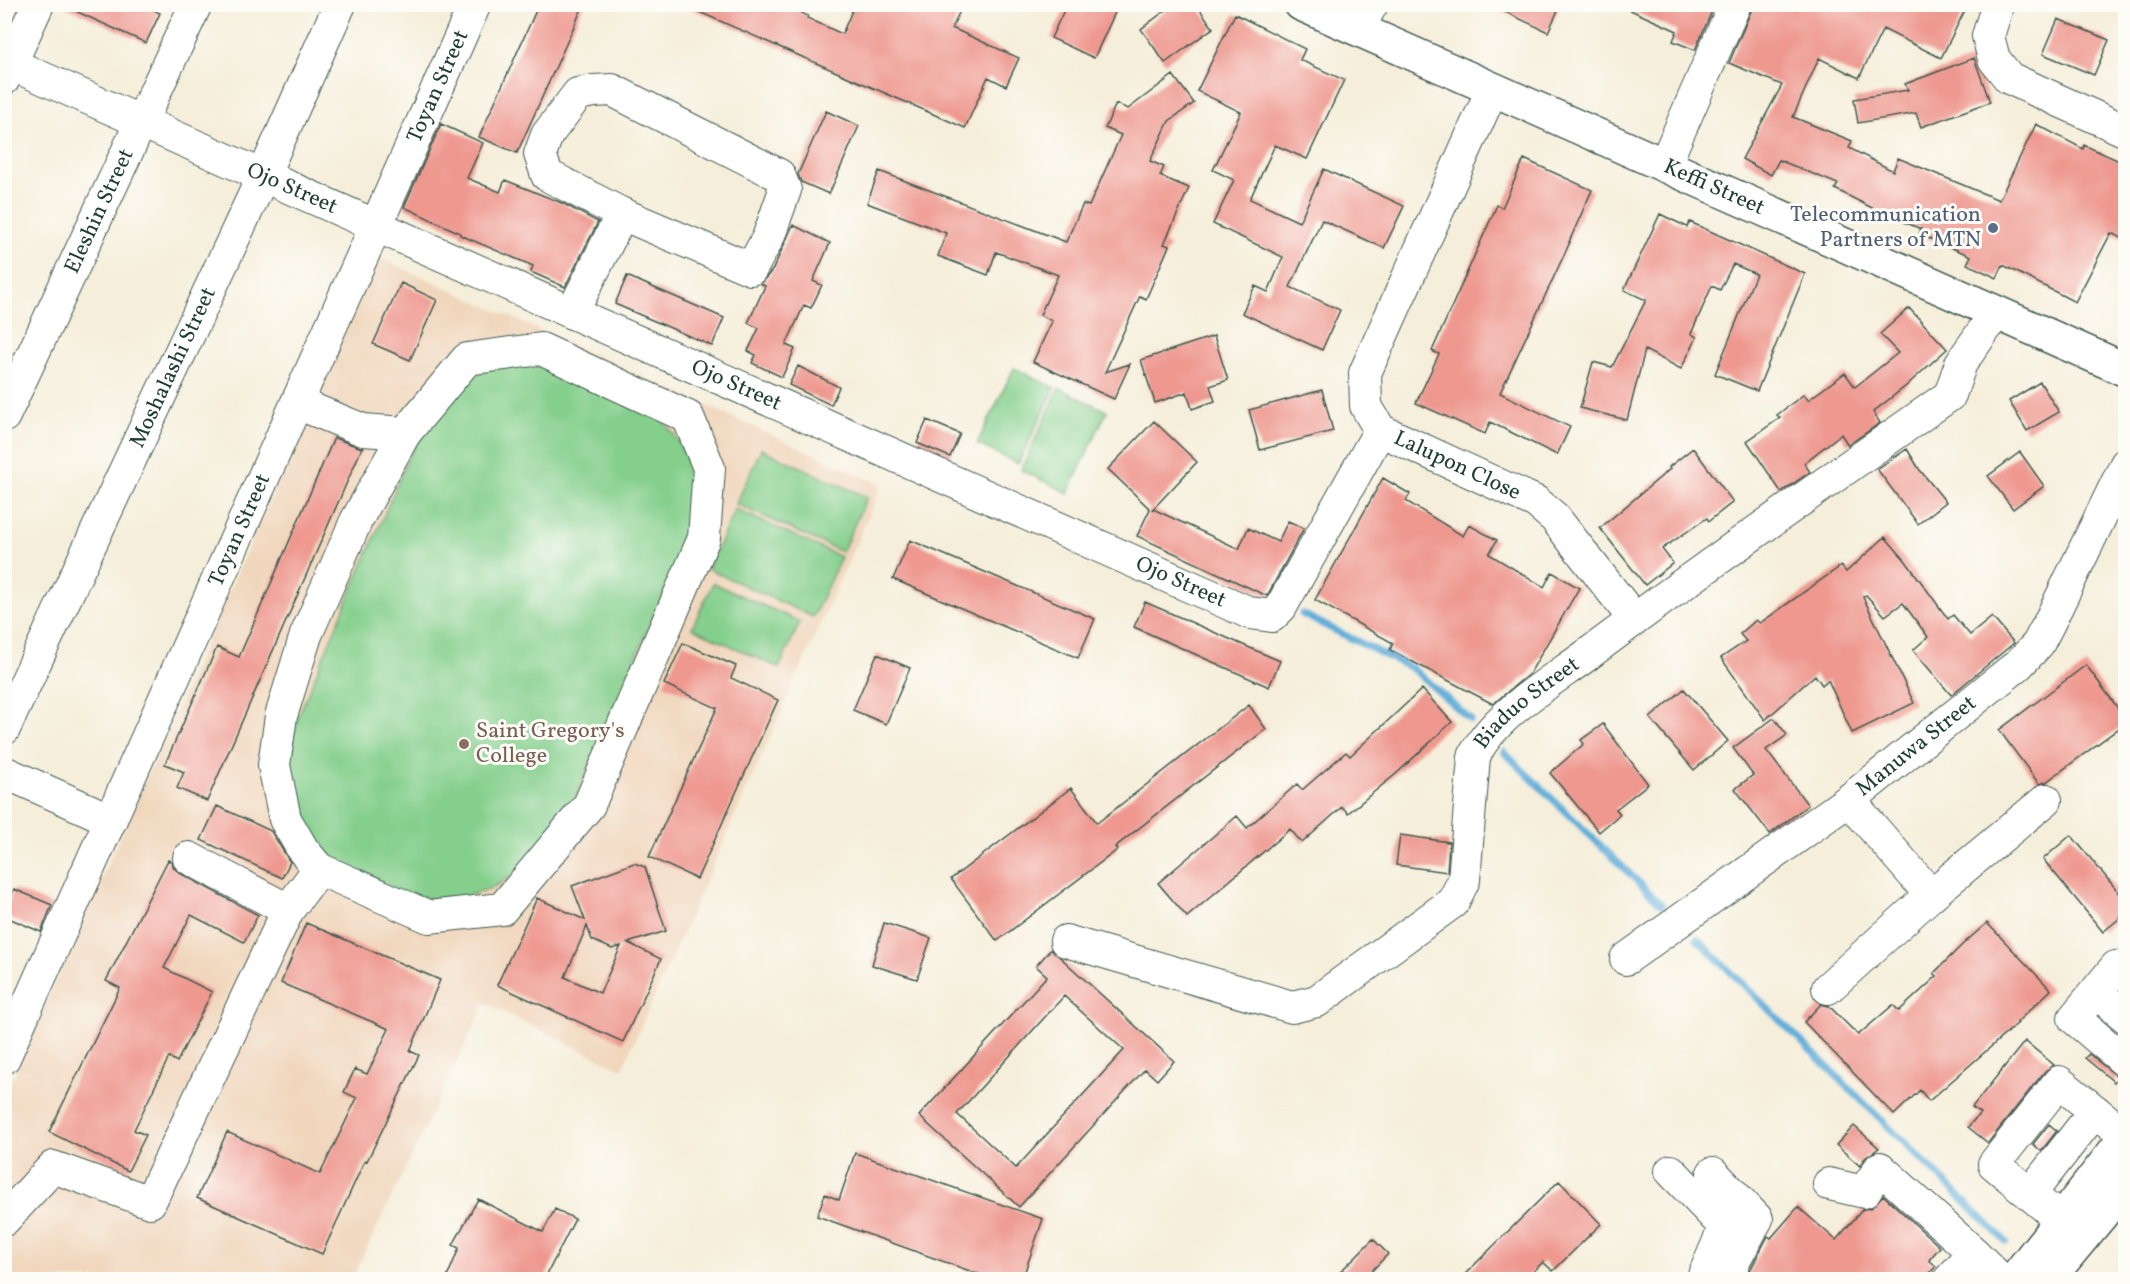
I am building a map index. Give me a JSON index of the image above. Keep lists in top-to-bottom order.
{
  "streets": {
    "main road": ["Keffi Street"],
    "street": [
      "Toyan Street",
      "Ojo Street",
      "Eleshin Street",
      "Moshalashi Street",
      "Lalupon Close",
      "Biaduo Street",
      "Manuwa Street"
    ]
  },
  "crossings": [
    ["Toyan Street", "Ojo Street"],
    ["Keffi Street", "Lalupon Close"],
    ["Keffi Street", "Biaduo Street"],
    ["Ojo Street", "Eleshin Street"],
    ["Ojo Street", "Moshalashi Street"],
    ["Ojo Street", "Lalupon Close"],
    ["Lalupon Close", "Biaduo Street"]
  ],
  "places": ["Telecommunication Partners of MTN", "Saint Gregory's College"]
}
